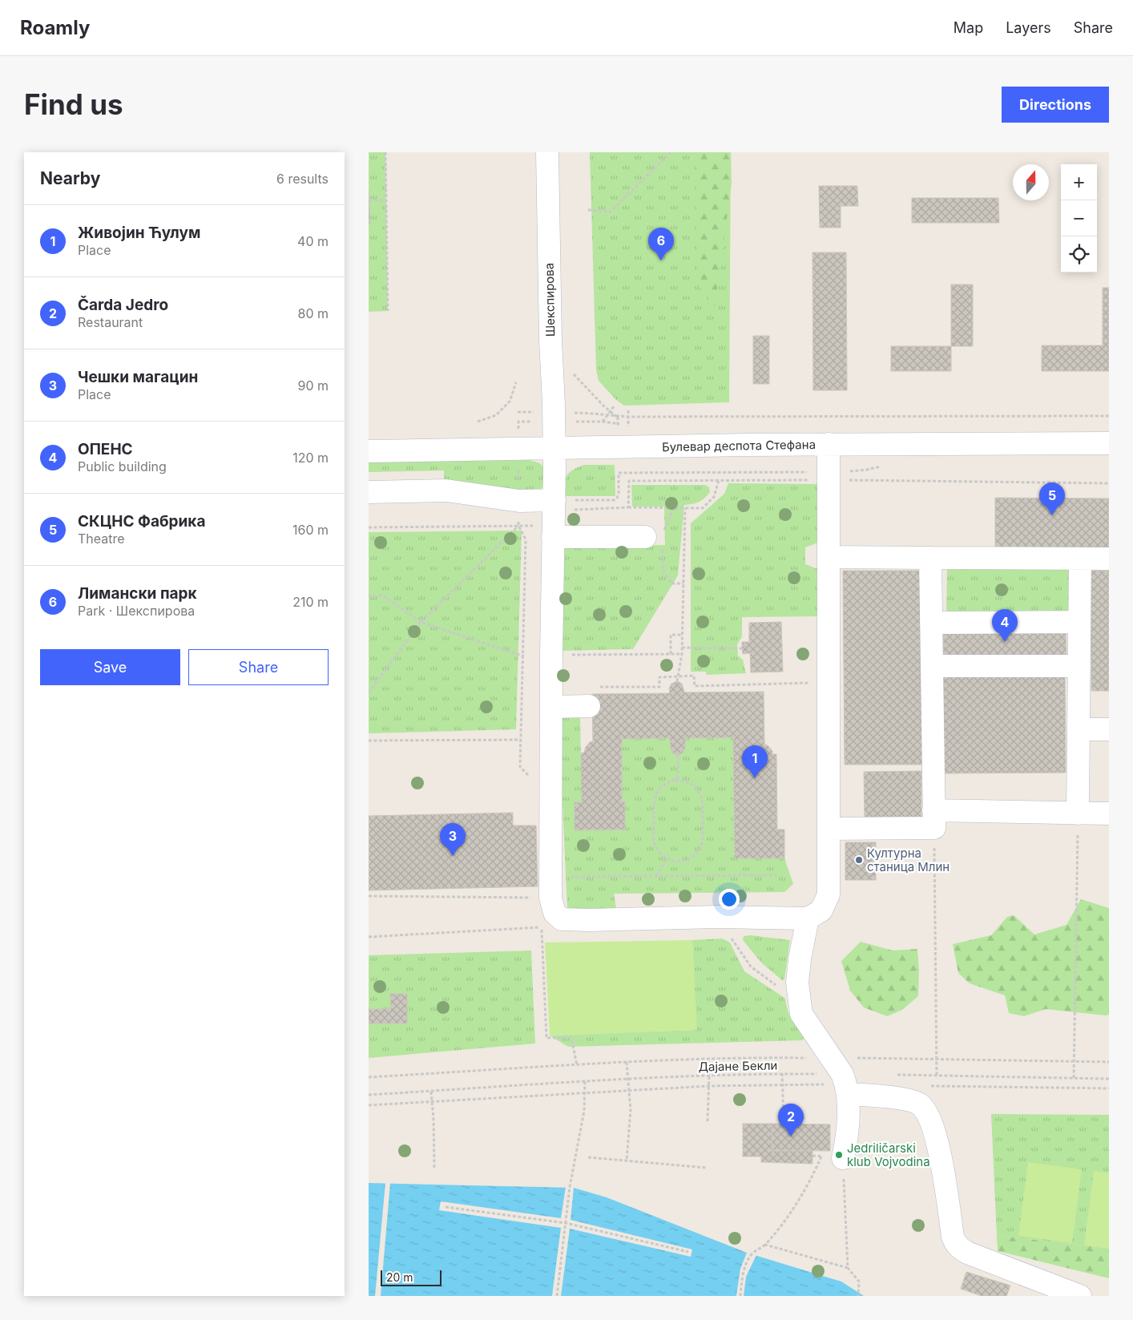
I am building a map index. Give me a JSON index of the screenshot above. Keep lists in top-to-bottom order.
{
  "streets": {
    "street": ["Шекспирова", "Булевар деспота Стефана"],
    "path": ["Дајане Бекли"]
  },
  "crossings": [
    ["Шекспирова", "Булевар деспота Стефана"]
  ],
  "places": ["Културна станица Млин", "Jedriličarski klub Vojvodina"],
  "scale_bar": "20 m",
  "north": "top",
  "page": {
    "header": "Roamly",
    "nav": ["Map", "Layers", "Share"],
    "buttons": [
      "Directions",
      ["Save", "Share"]
    ],
    "title": "Find us",
    "heading": ["Nearby", "6 results"],
    "map_buttons": ["+", "−"],
    "list": [
      {
        "mark": "1",
        "name": "Живојин Ћулум",
        "note": "Place",
        "value": "40 m"
      },
      {
        "mark": "2",
        "name": "Čarda Jedro",
        "note": "Restaurant",
        "value": "80 m"
      },
      {
        "mark": "3",
        "name": "Чешки магацин",
        "note": "Place",
        "value": "90 m"
      },
      {
        "mark": "4",
        "name": "ОПЕНС",
        "note": "Public building",
        "value": "120 m"
      },
      {
        "mark": "5",
        "name": "СКЦНС Фабрика",
        "note": "Theatre",
        "value": "160 m"
      },
      {
        "mark": "6",
        "name": "Лимански парк",
        "note": "Park · Шекспирова",
        "value": "210 m"
      }
    ],
    "pins": [
      "6",
      "5",
      "4",
      "1",
      "3",
      "2"
    ],
    "scale": "20 m"
  }
}
